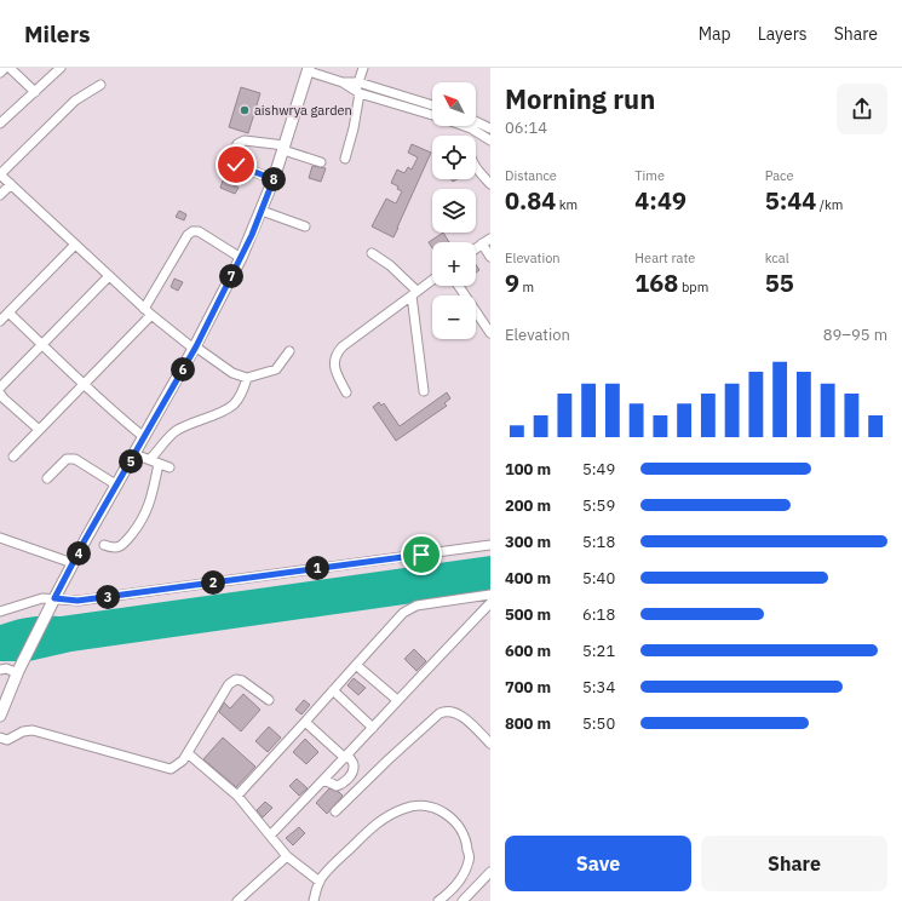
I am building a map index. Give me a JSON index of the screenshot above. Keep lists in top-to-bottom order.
{
  "places": ["aishwrya garden"],
  "north": "top left",
  "page": {
    "header": "Milers",
    "nav": ["Map", "Layers", "Share"],
    "heading": ["Morning run", "06:14"],
    "map_buttons": ["+", "−"],
    "stats": [
      ["Distance", "0.84 km"],
      ["Time", "4:49"],
      ["Pace", "5:44 /km"],
      ["Elevation", "9 m"],
      ["Heart rate", "168 bpm"],
      ["kcal", "55"]
    ],
    "pins": [
      "8",
      "7",
      "6",
      "5",
      "4",
      "1",
      "2",
      "3"
    ],
    "chart": ["Elevation", "89–95 m"],
    "list": [
      {
        "name": "100 m",
        "note": "5:49"
      },
      {
        "name": "200 m",
        "note": "5:59"
      },
      {
        "name": "300 m",
        "note": "5:18"
      },
      {
        "name": "400 m",
        "note": "5:40"
      },
      {
        "name": "500 m",
        "note": "6:18"
      },
      {
        "name": "600 m",
        "note": "5:21"
      },
      {
        "name": "700 m",
        "note": "5:34"
      },
      {
        "name": "800 m",
        "note": "5:50"
      }
    ],
    "buttons": ["Save", "Share"]
  }
}
